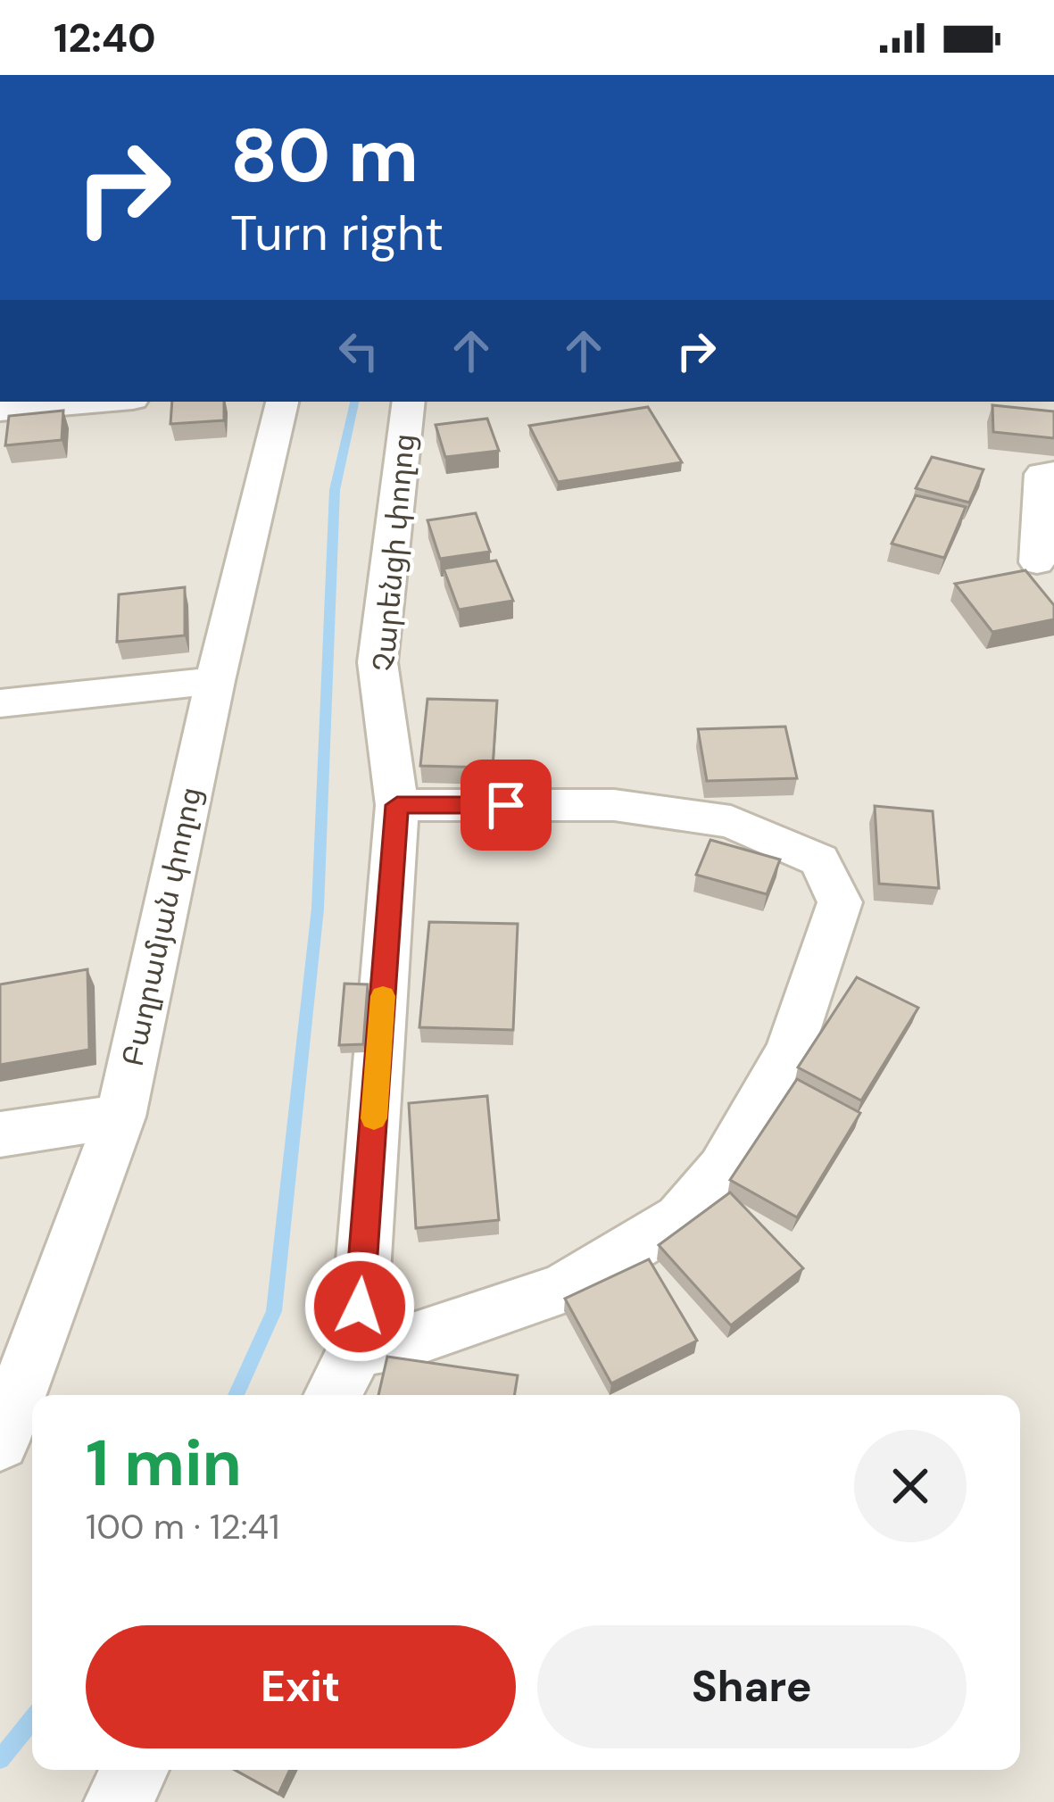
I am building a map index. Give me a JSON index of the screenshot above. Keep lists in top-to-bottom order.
{
  "streets": {
    "street": ["Չարենցի փողոց", "Բաղրամյան փողոց"]
  },
  "page": {
    "status": "12:40",
    "turn": ["80 m", "Turn right"],
    "heading": ["1 min", "100 m · 12:41"],
    "buttons": ["Exit", "Share"]
  }
}
